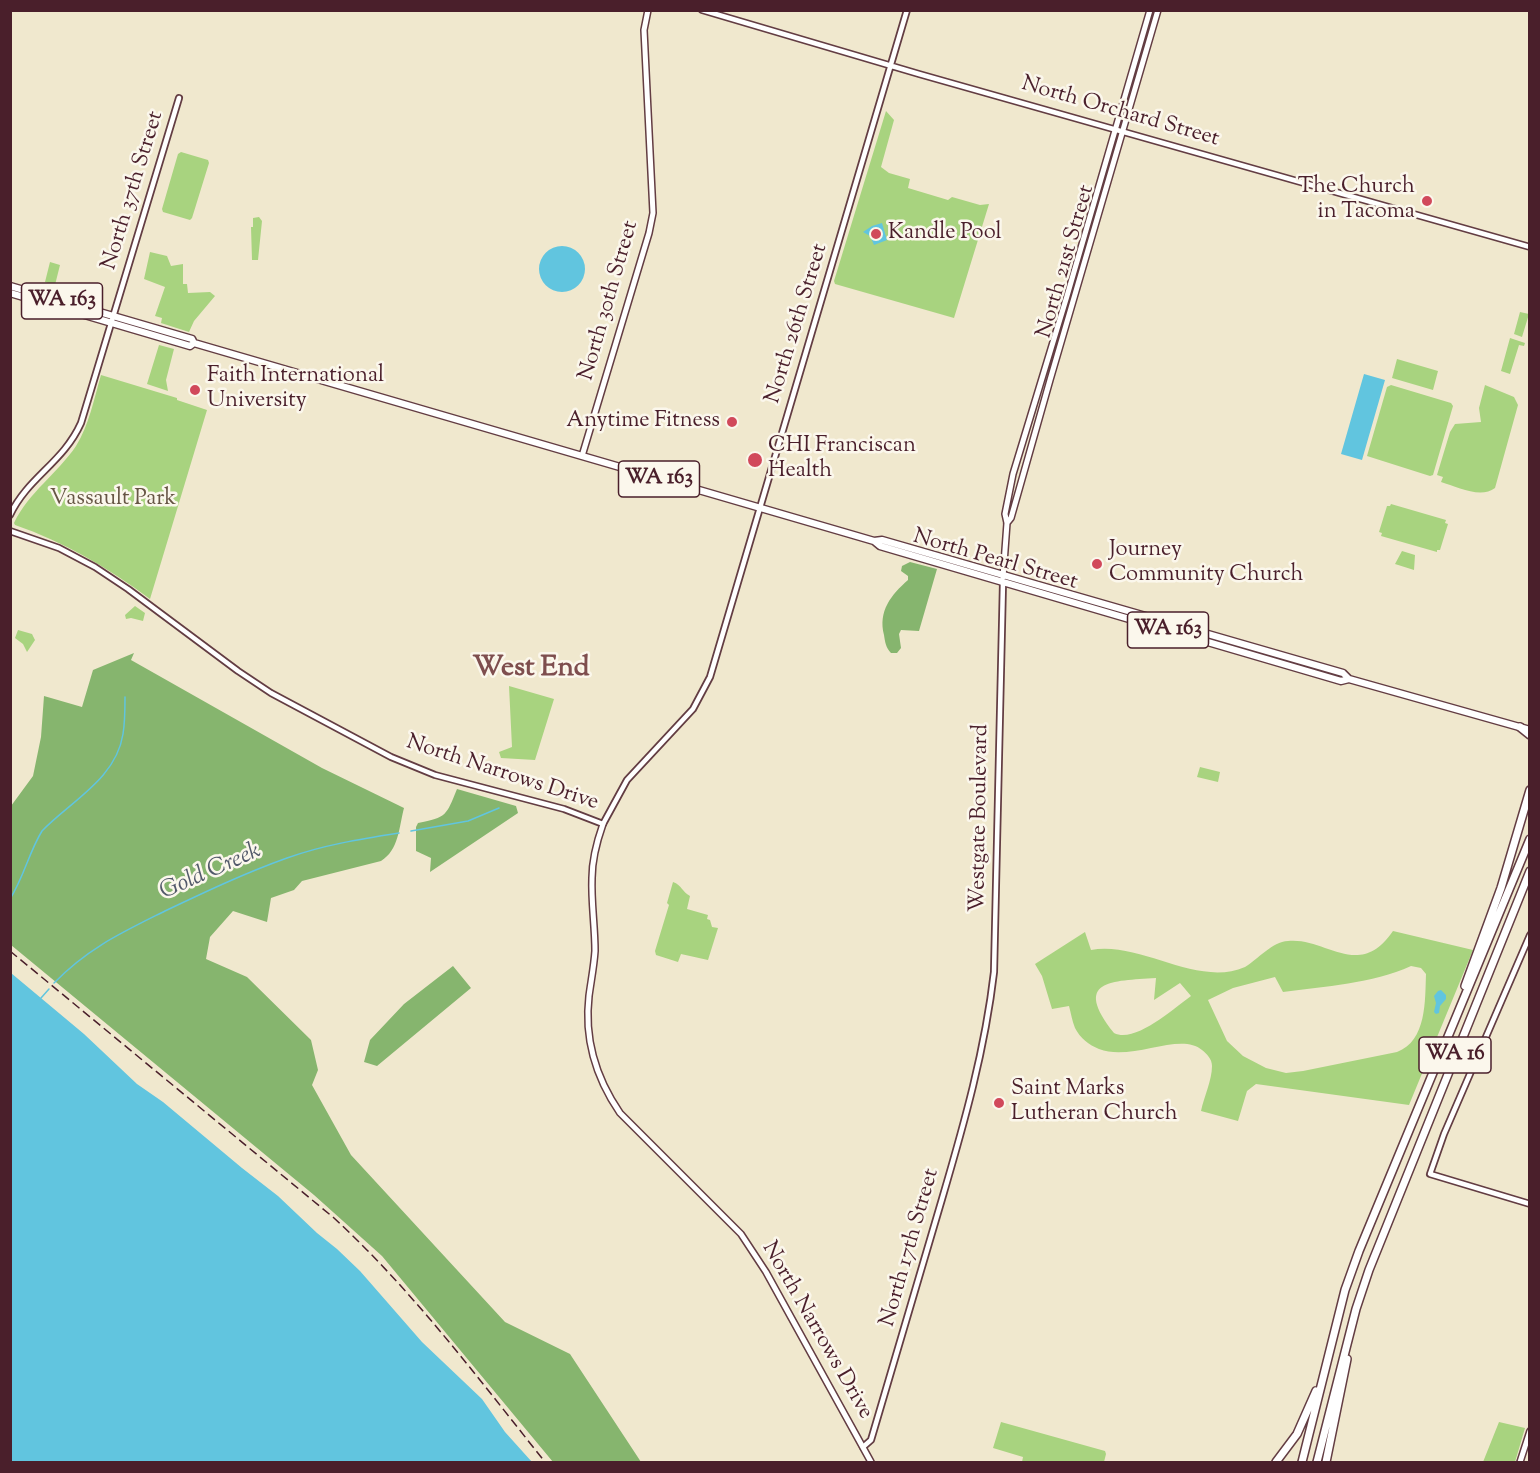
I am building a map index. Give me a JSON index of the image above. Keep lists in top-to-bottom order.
{
  "streets": {
    "highway": ["WA 16"],
    "main road": [
      "North 21st Street",
      "WA 163",
      "North 30th Street",
      "North Pearl Street",
      "North Narrows Drive"
    ],
    "street": [
      "North Orchard Street",
      "North 37th Street",
      "North 26th Street",
      "Westgate Boulevard",
      "North 17th Street"
    ]
  },
  "crossings": [
    ["North Orchard Street", "North 21st Street"],
    ["North Orchard Street", "North 26th Street"],
    ["North 37th Street", "North Pearl Street"],
    ["North 21st Street", "North Pearl Street"],
    ["North 21st Street", "Westgate Boulevard"],
    ["North 30th Street", "North Pearl Street"],
    ["North 26th Street", "North Pearl Street"],
    ["North 26th Street", "North Narrows Drive"],
    ["North Pearl Street", "Westgate Boulevard"],
    ["North Narrows Drive", "North 17th Street"],
    ["Westgate Boulevard", "North 17th Street"]
  ],
  "districts": ["West End"],
  "water": ["Gold Creek"],
  "parks": ["Vassault Park"],
  "places": [
    "The Church in Tacoma",
    "Kandle Pool",
    "Faith International University",
    "Anytime Fitness",
    "CHI Franciscan Health",
    "Journey Community Church",
    "Saint Marks Lutheran Church"
  ]
}
